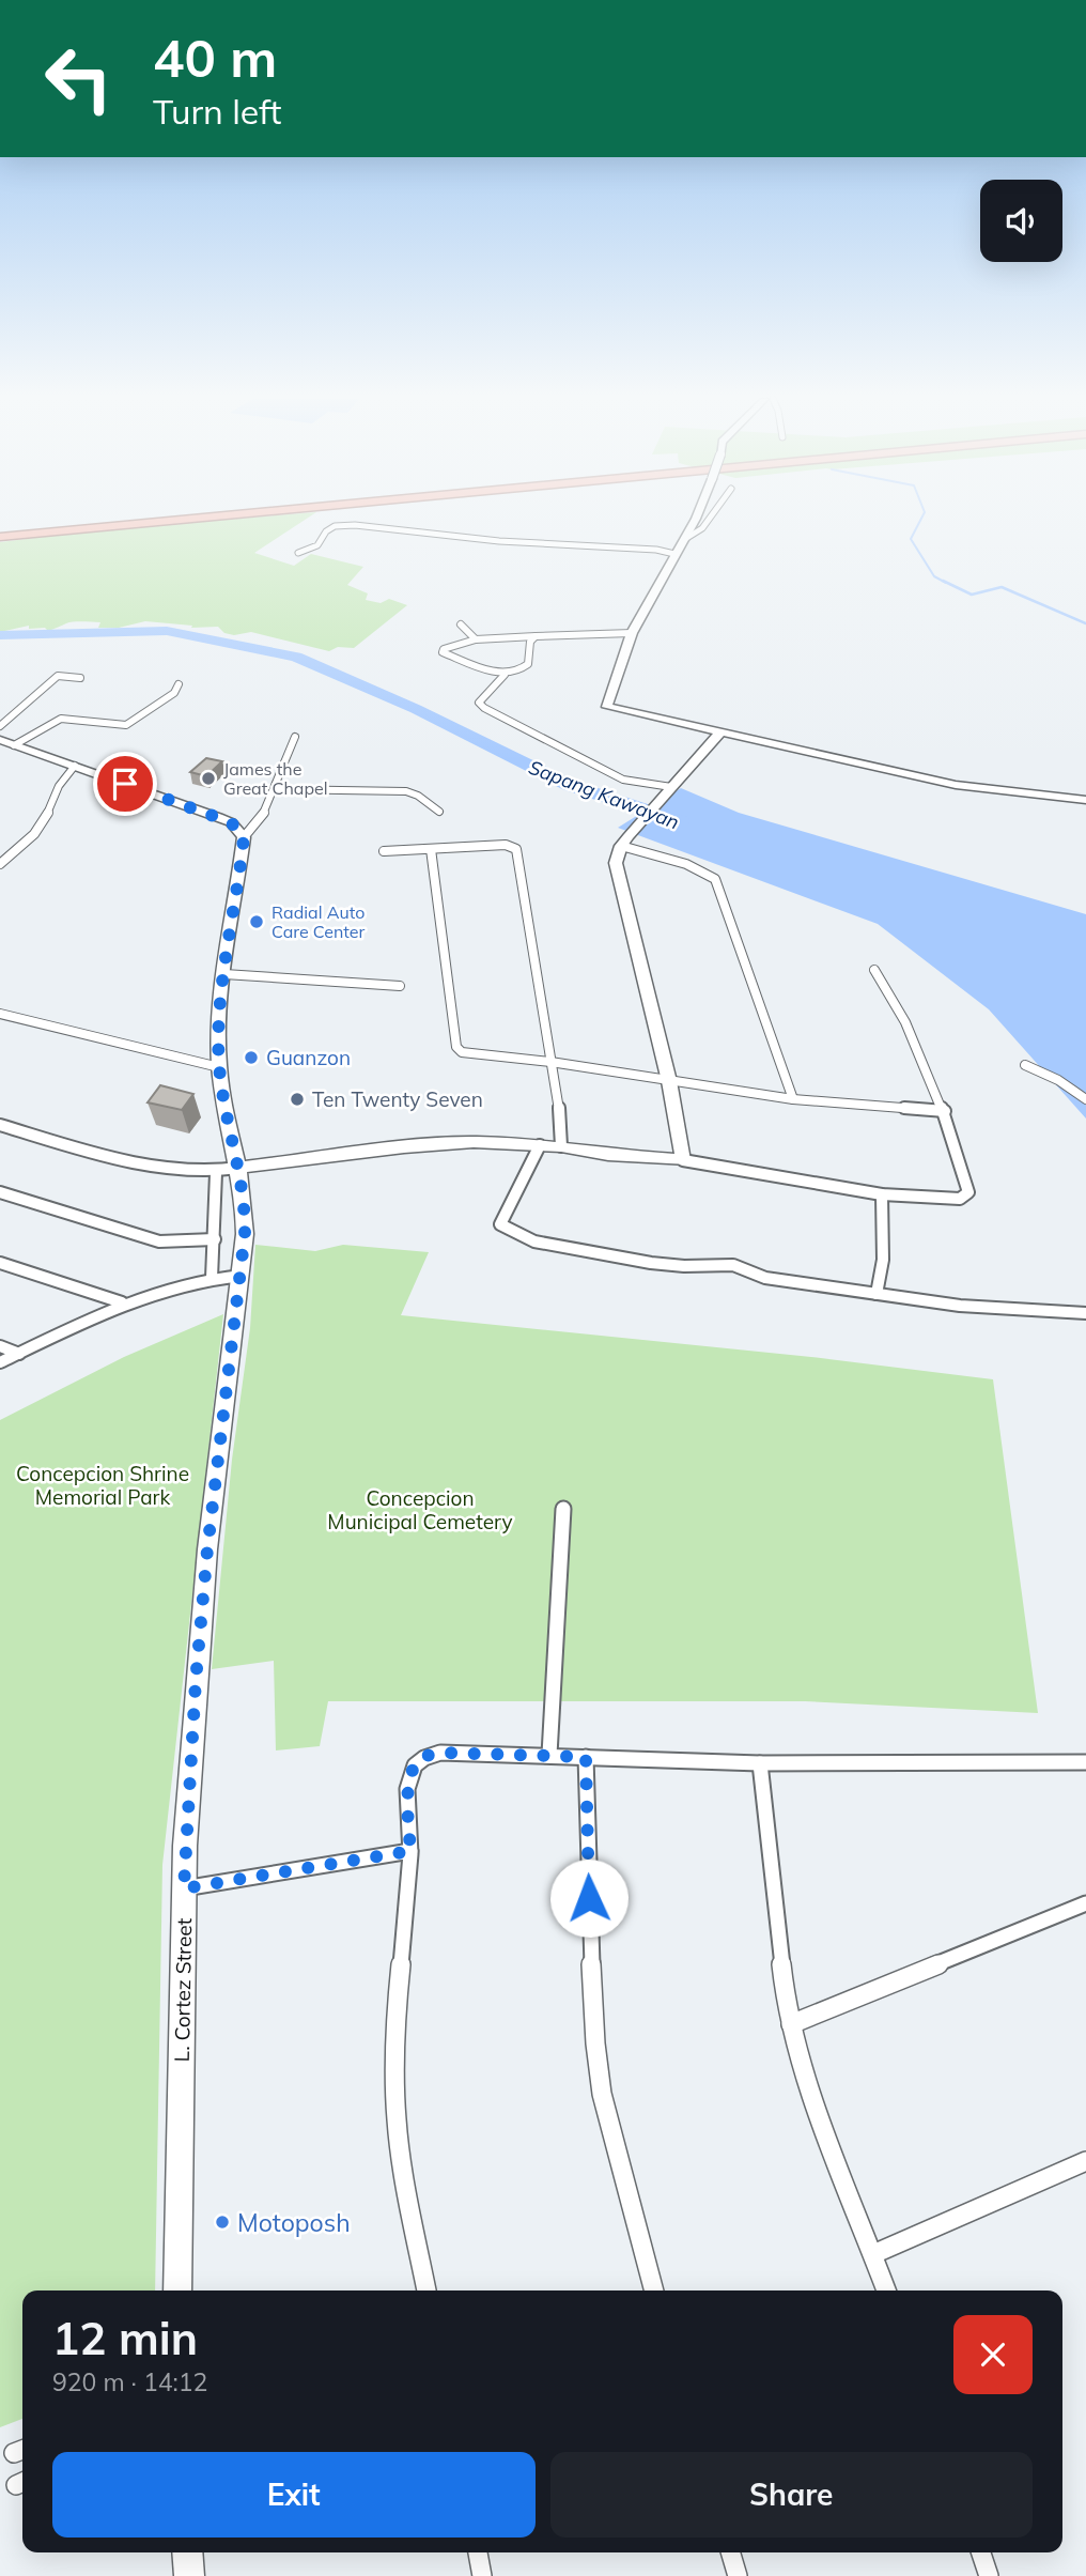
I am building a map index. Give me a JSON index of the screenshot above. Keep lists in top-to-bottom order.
{
  "streets": {
    "street": ["L. Cortez Street"]
  },
  "water": ["Sapang Kawayan"],
  "parks": ["Concepcion Shrine Memorial Park", "Concepcion Municipal Cemetery"],
  "places": [
    "James the Great Chapel",
    "Radial Auto Care Center",
    "Guanzon",
    "Ten Twenty Seven",
    "Motoposh"
  ],
  "page": {
    "turn": ["40 m", "Turn left"],
    "heading": ["12 min", "920 m · 14:12"],
    "buttons": ["Exit", "Share"]
  }
}
